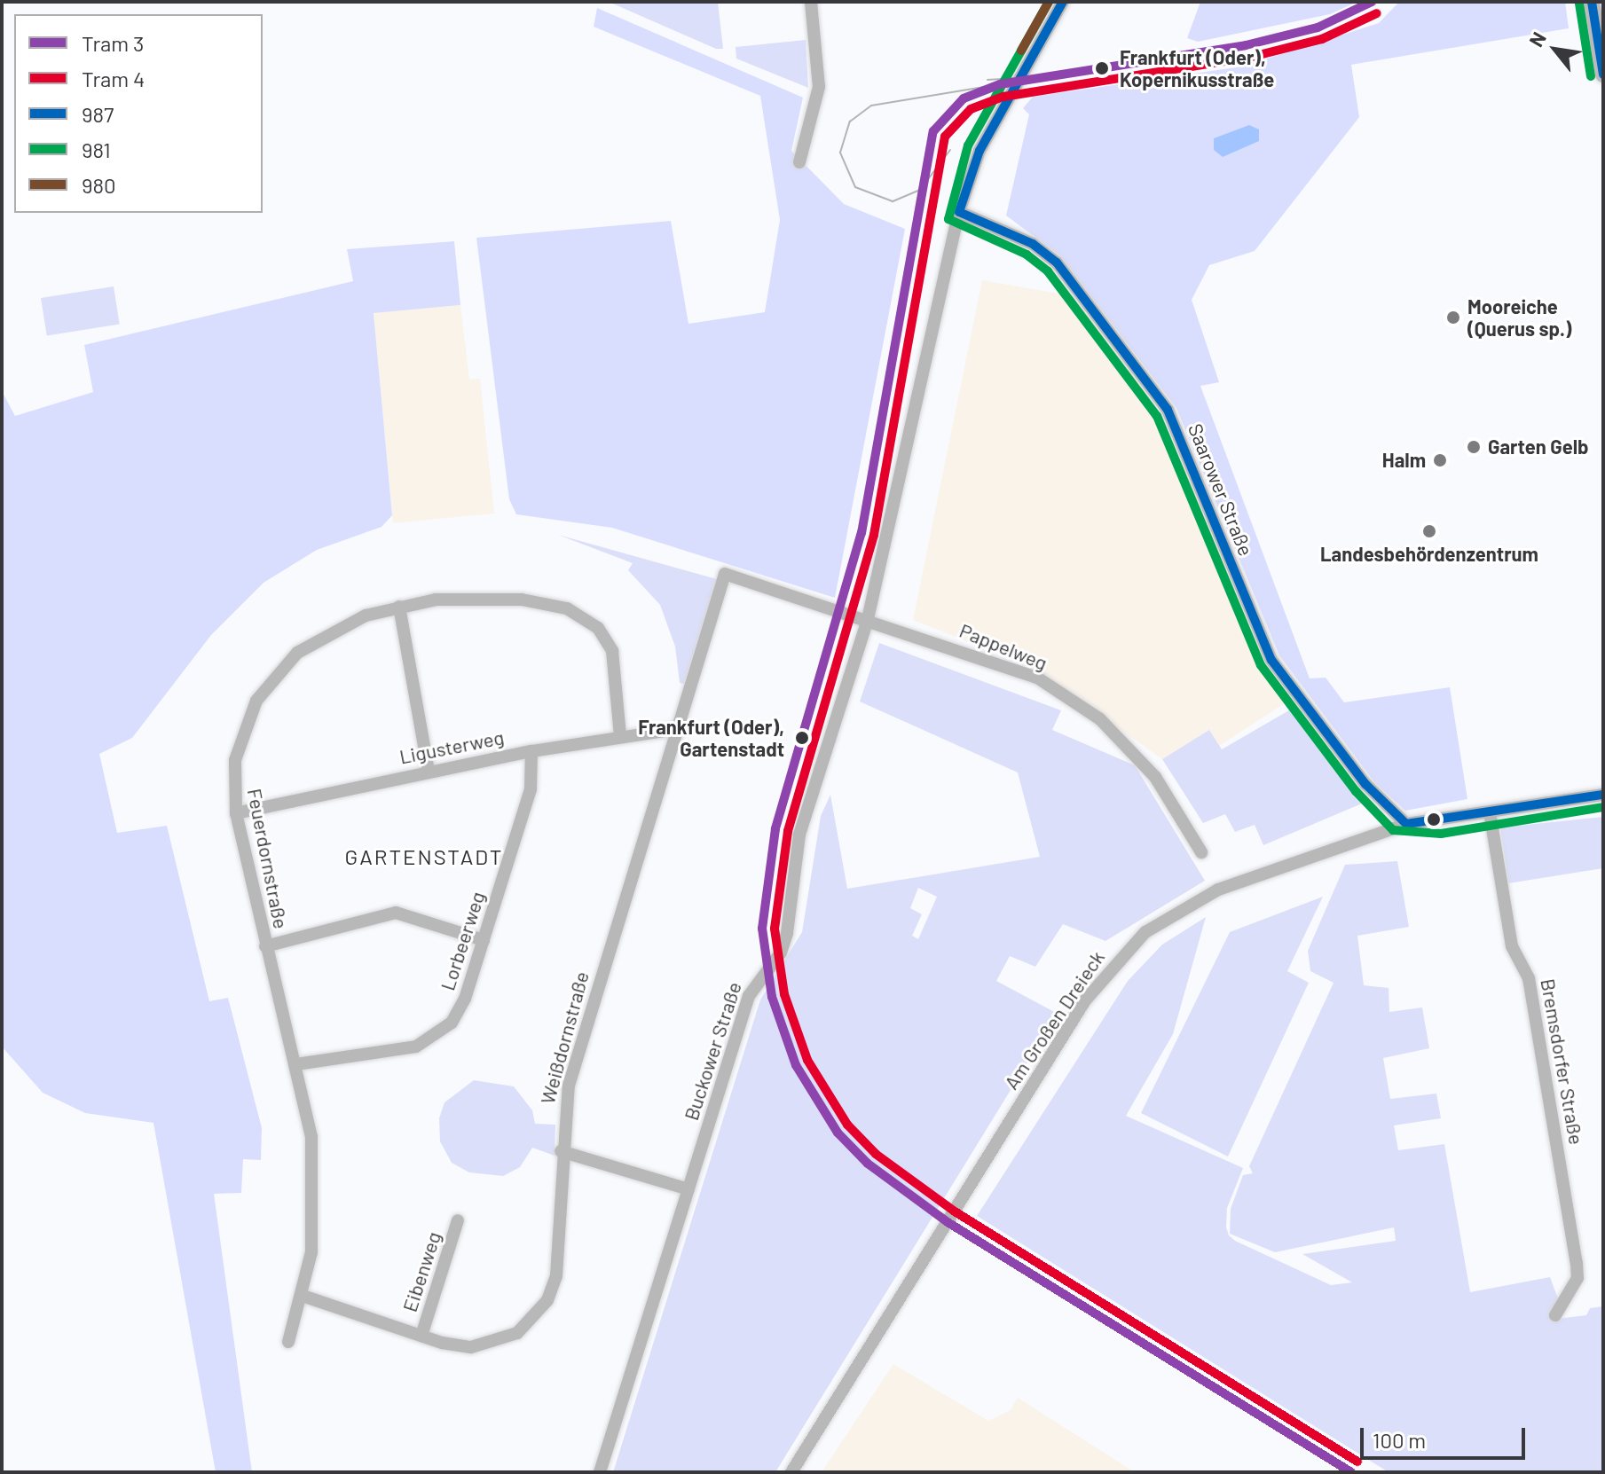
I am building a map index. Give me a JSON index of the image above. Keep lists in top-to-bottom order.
{
  "streets": {
    "street": [
      "Saarower Straße",
      "Pappelweg",
      "Ligusterweg",
      "Feuerdornstraße",
      "Lorbeerweg",
      "Am Großen Dreieck",
      "Weißdornstraße",
      "Buckower Straße",
      "Bremsdorfer Straße",
      "Eibenweg"
    ]
  },
  "crossings": [
    ["Saarower Straße", "Am Großen Dreieck"],
    ["Saarower Straße", "Buckower Straße"],
    ["Pappelweg", "Weißdornstraße"],
    ["Pappelweg", "Buckower Straße"],
    ["Ligusterweg", "Feuerdornstraße"],
    ["Ligusterweg", "Lorbeerweg"],
    ["Ligusterweg", "Weißdornstraße"],
    ["Feuerdornstraße", "Lorbeerweg"],
    ["Feuerdornstraße", "Weißdornstraße"],
    ["Am Großen Dreieck", "Bremsdorfer Straße"],
    ["Weißdornstraße", "Eibenweg"]
  ],
  "districts": ["GARTENSTADT"],
  "places": [
    "Frankfurt (Oder), Kopernikusstraße",
    "Mooreiche (Querus sp.)",
    "Garten Gelb",
    "Halm",
    "Landesbehördenzentrum",
    "Frankfurt (Oder), Gartenstadt"
  ],
  "lines": [
    "tram line 3",
    "transit line 987",
    "transit line 981",
    "transit line 980",
    "tram line 4"
  ],
  "legend": [
    "Tram 3",
    "Tram 4",
    "987",
    "981",
    "980"
  ],
  "scale_bar": "100 m",
  "north": "top left"
}
